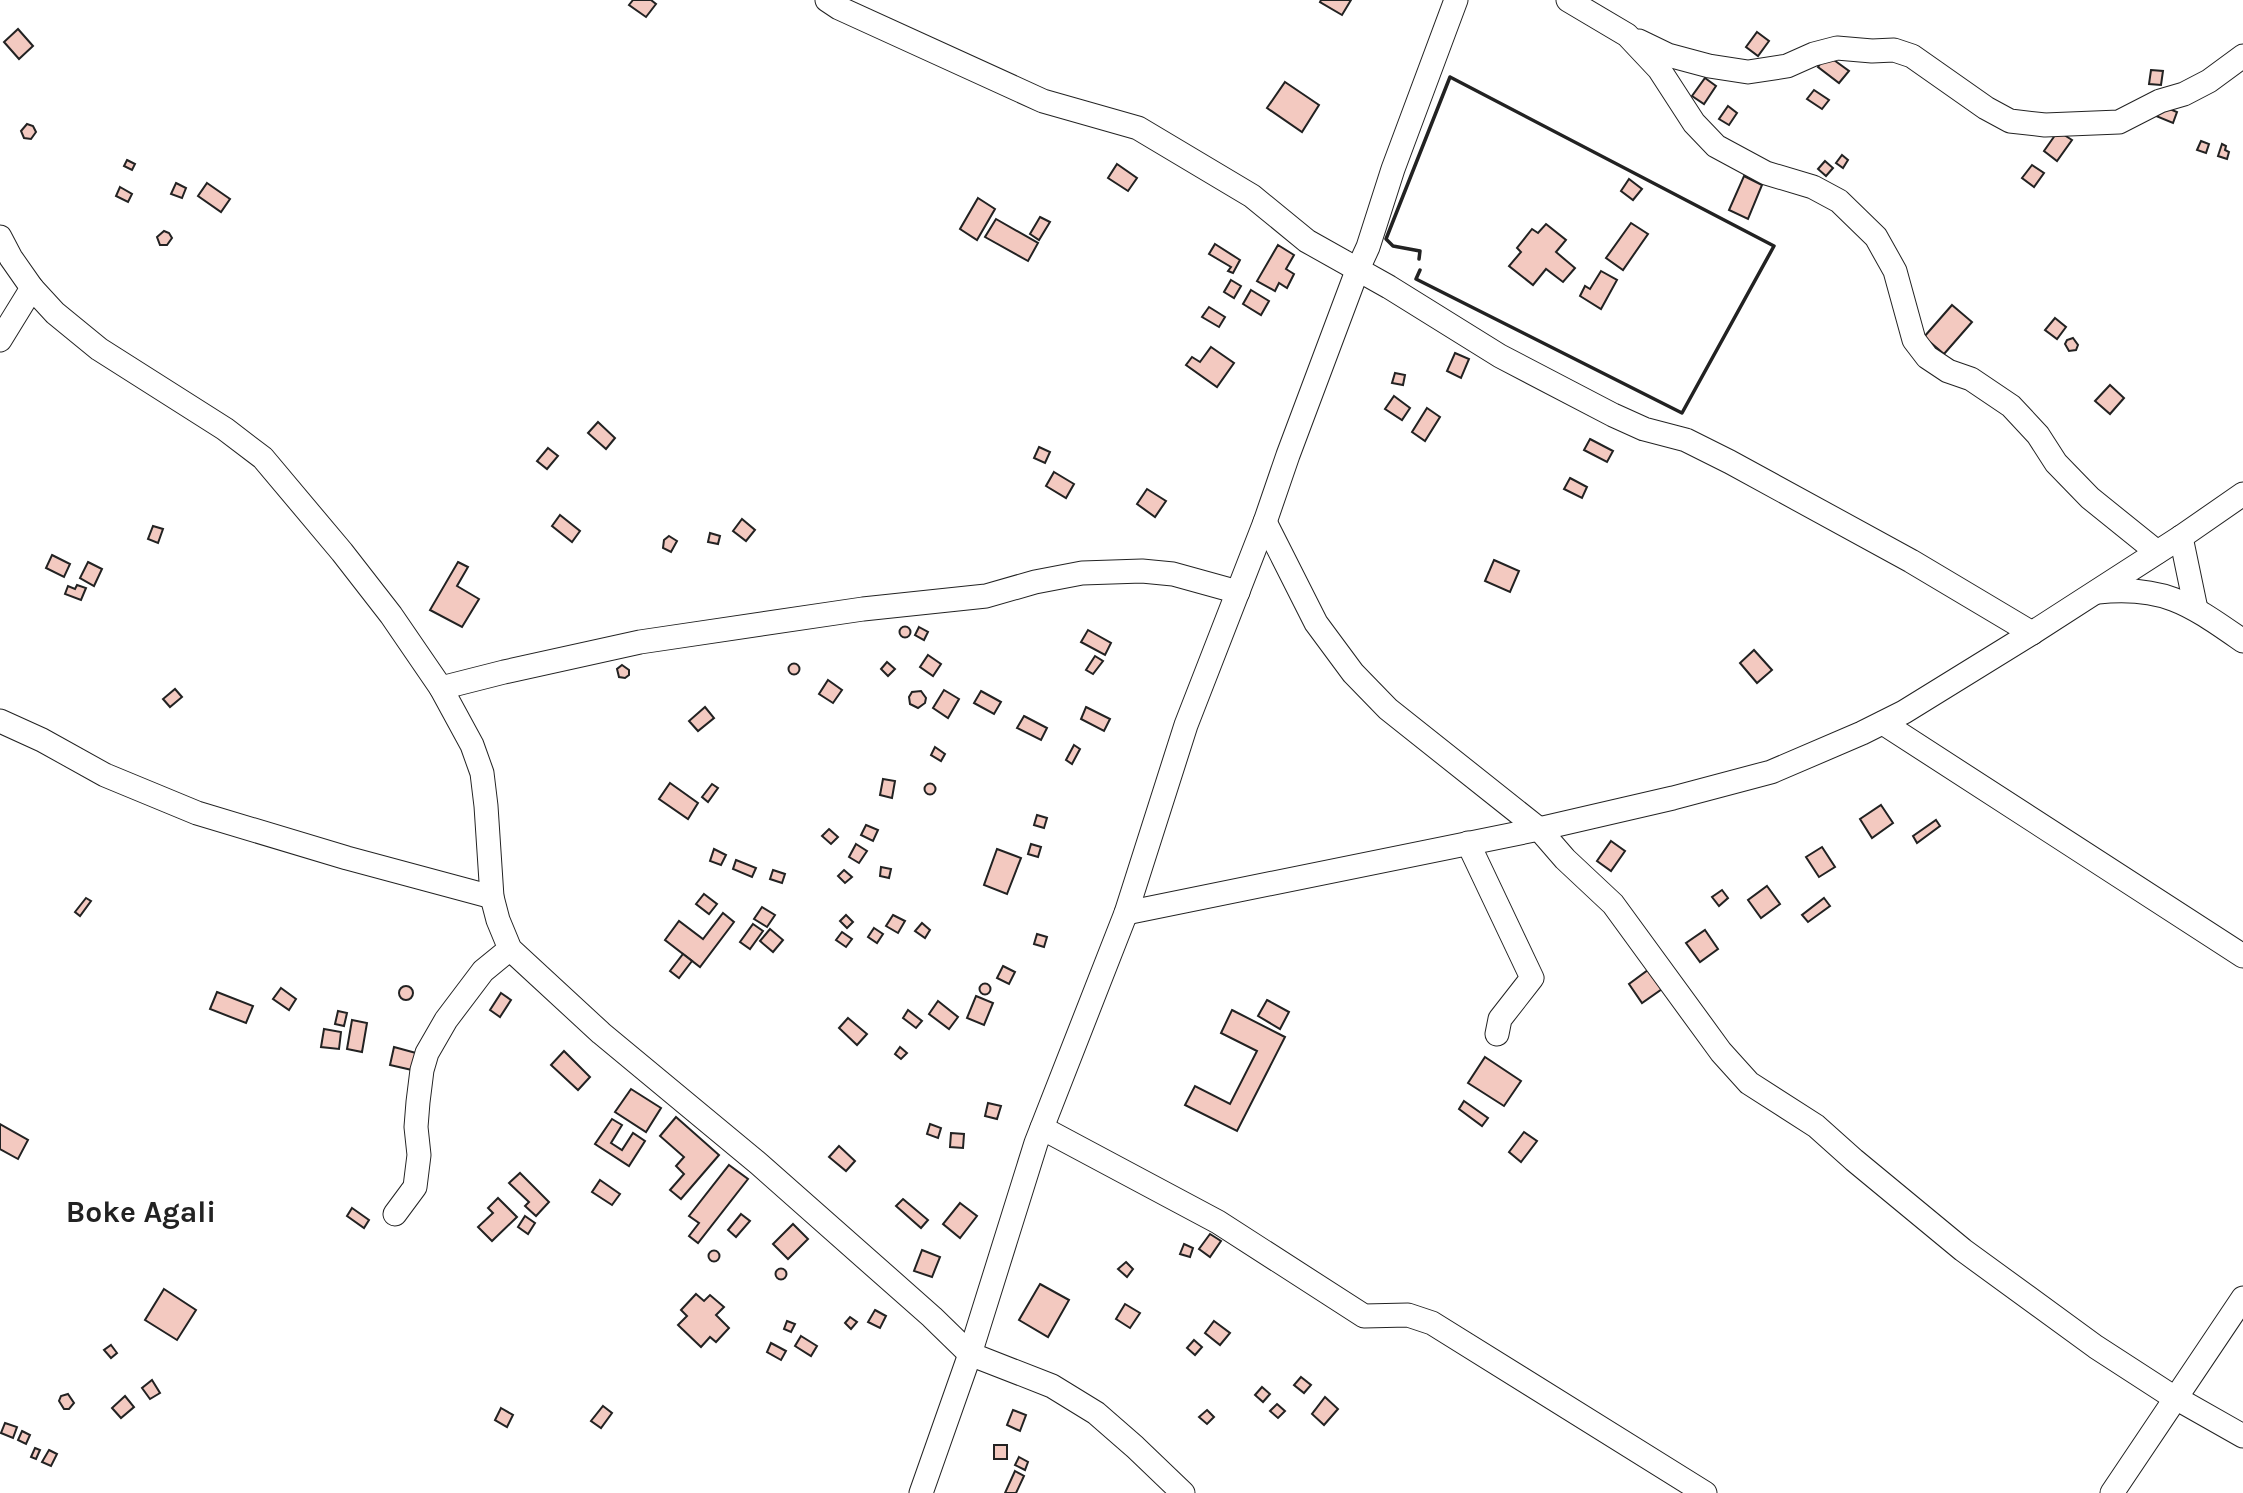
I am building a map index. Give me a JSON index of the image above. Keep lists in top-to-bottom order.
{
  "districts": ["Boke Agali"]
}
